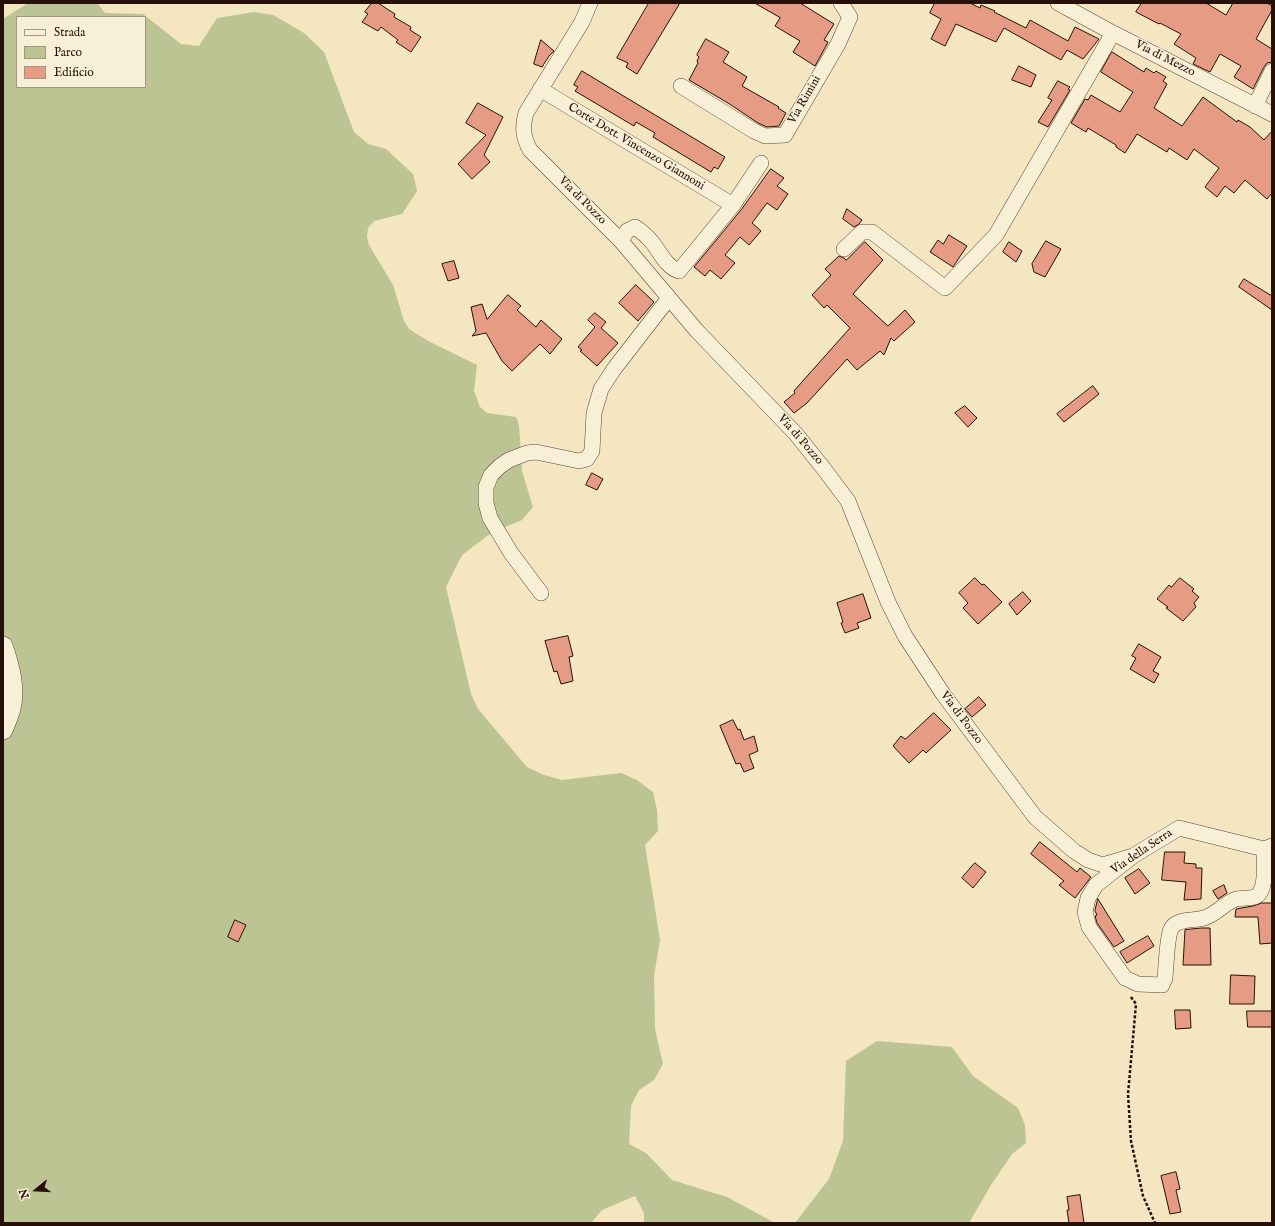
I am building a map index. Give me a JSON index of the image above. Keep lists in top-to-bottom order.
{
  "streets": {
    "street": [
      "Via di Mezzo",
      "Via Rimini",
      "Corte Dott. Vincenzo Giannoni",
      "Via di Pozzo",
      "Via della Serra"
    ]
  },
  "crossings": [
    ["Corte Dott. Vincenzo Giannoni", "Via di Pozzo"],
    ["Via di Pozzo", "Via della Serra"]
  ],
  "legend": ["Strada", "Parco", "Edificio"],
  "north": "left"
}
